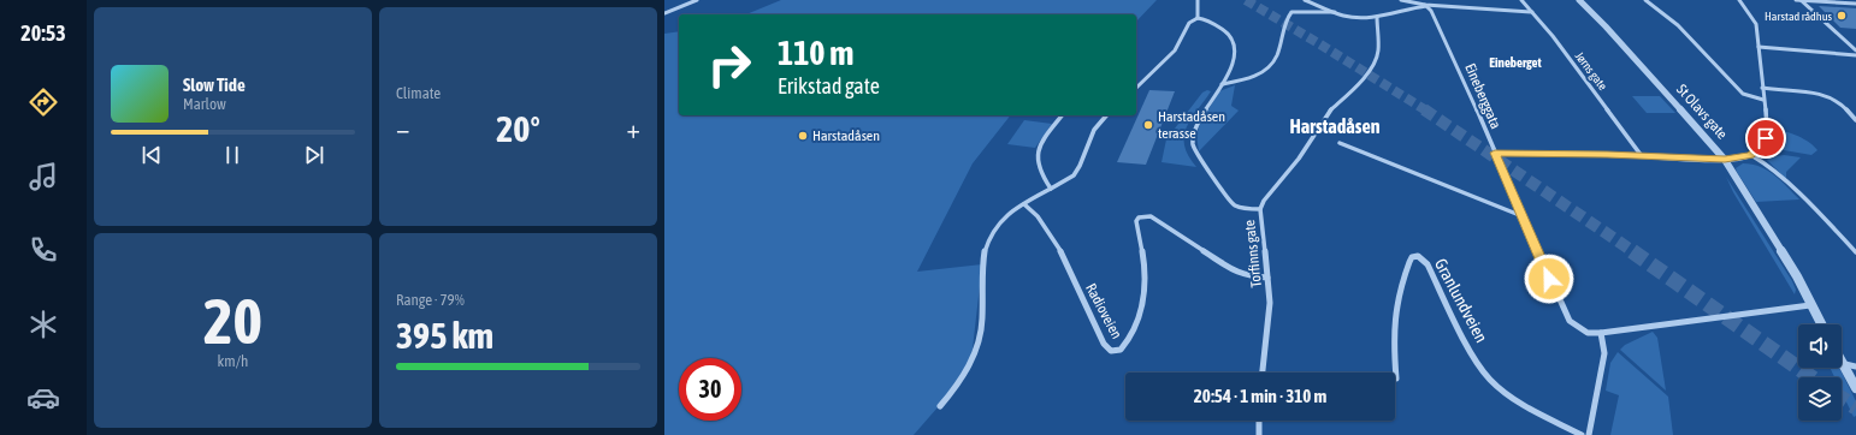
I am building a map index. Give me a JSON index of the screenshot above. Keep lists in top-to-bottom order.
{
  "streets": {
    "street": [
      "Jørns gate",
      "Eineberggata",
      "St Olavs gate",
      "Torfinns gate",
      "Granlundveien",
      "Radioveien"
    ]
  },
  "crossings": [
    ["Torfinns gate", "Radioveien"]
  ],
  "districts": ["Eineberget", "Harstadåsen"],
  "places": ["Harstad rådhus", "Harstadåsen terasse", "Harstadåsen"],
  "page": {
    "tabs": "20:53",
    "tile": [
      "Climate",
      ["20", "km/h"],
      ["Range · 79%", "395 km"]
    ],
    "turn": ["110 m", "Erikstad gate"],
    "song": ["Slow Tide", "Marlow"],
    "heat": ["−", "20°", "+"],
    "limit": "30",
    "trip": "20:54 · 1 min · 310 m"
  }
}
